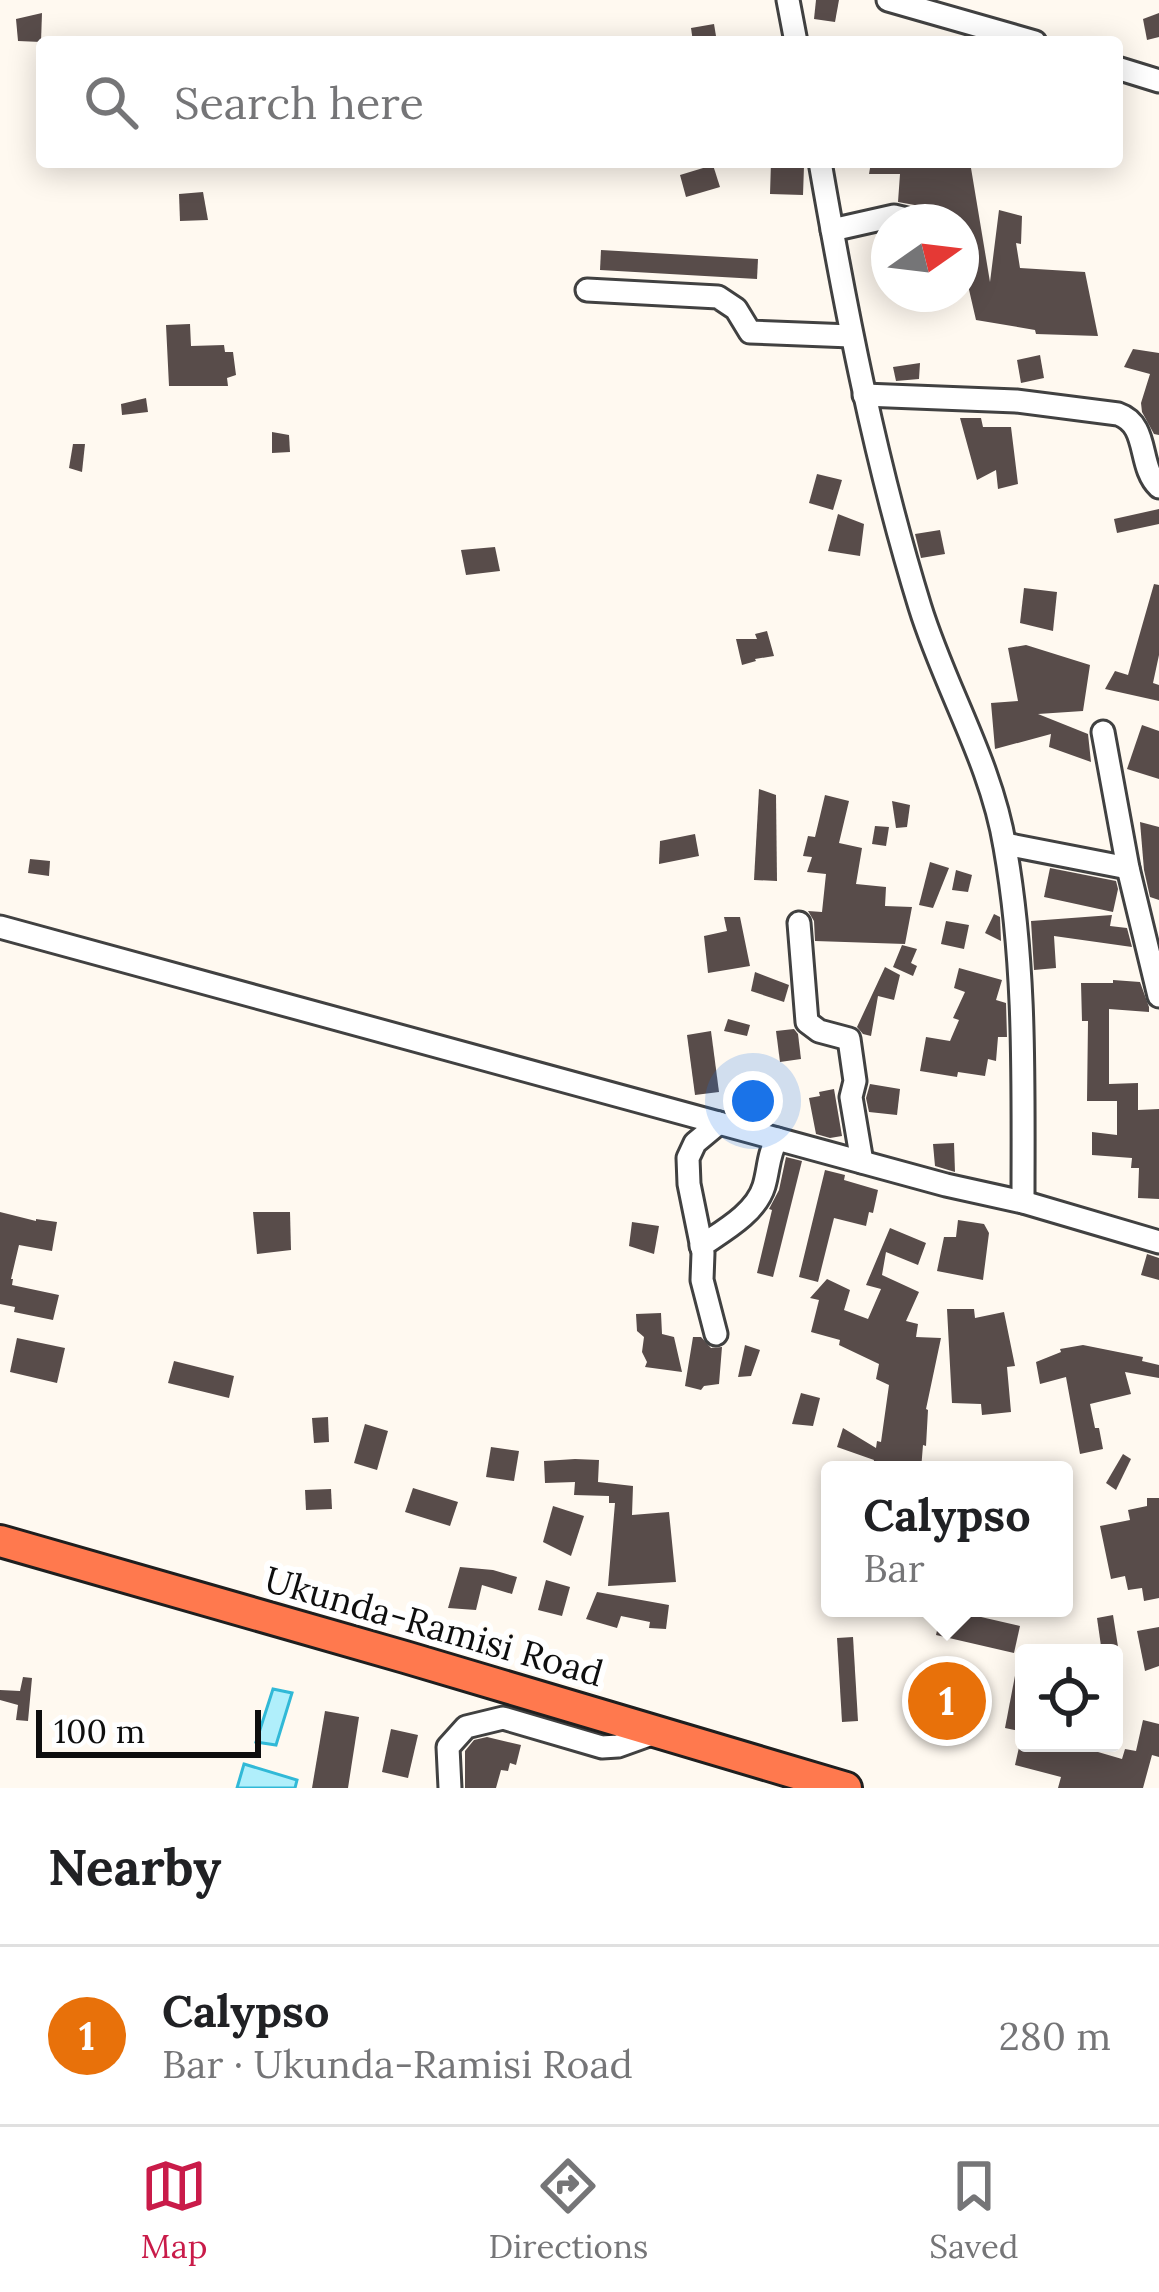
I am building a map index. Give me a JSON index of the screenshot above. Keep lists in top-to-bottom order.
{
  "streets": {
    "highway": ["Ukunda-Ramisi Road"]
  },
  "scale_bar": "100 m",
  "north": "right",
  "page": {
    "search": "Search here",
    "popup": ["Calypso", "Bar"],
    "pins": "1",
    "scale": "100 m",
    "heading": "Nearby",
    "list": [
      {
        "mark": "1",
        "name": "Calypso",
        "note": "Bar · Ukunda-Ramisi Road",
        "value": "280 m"
      }
    ],
    "nav": ["Map", "Directions", "Saved"]
  }
}
